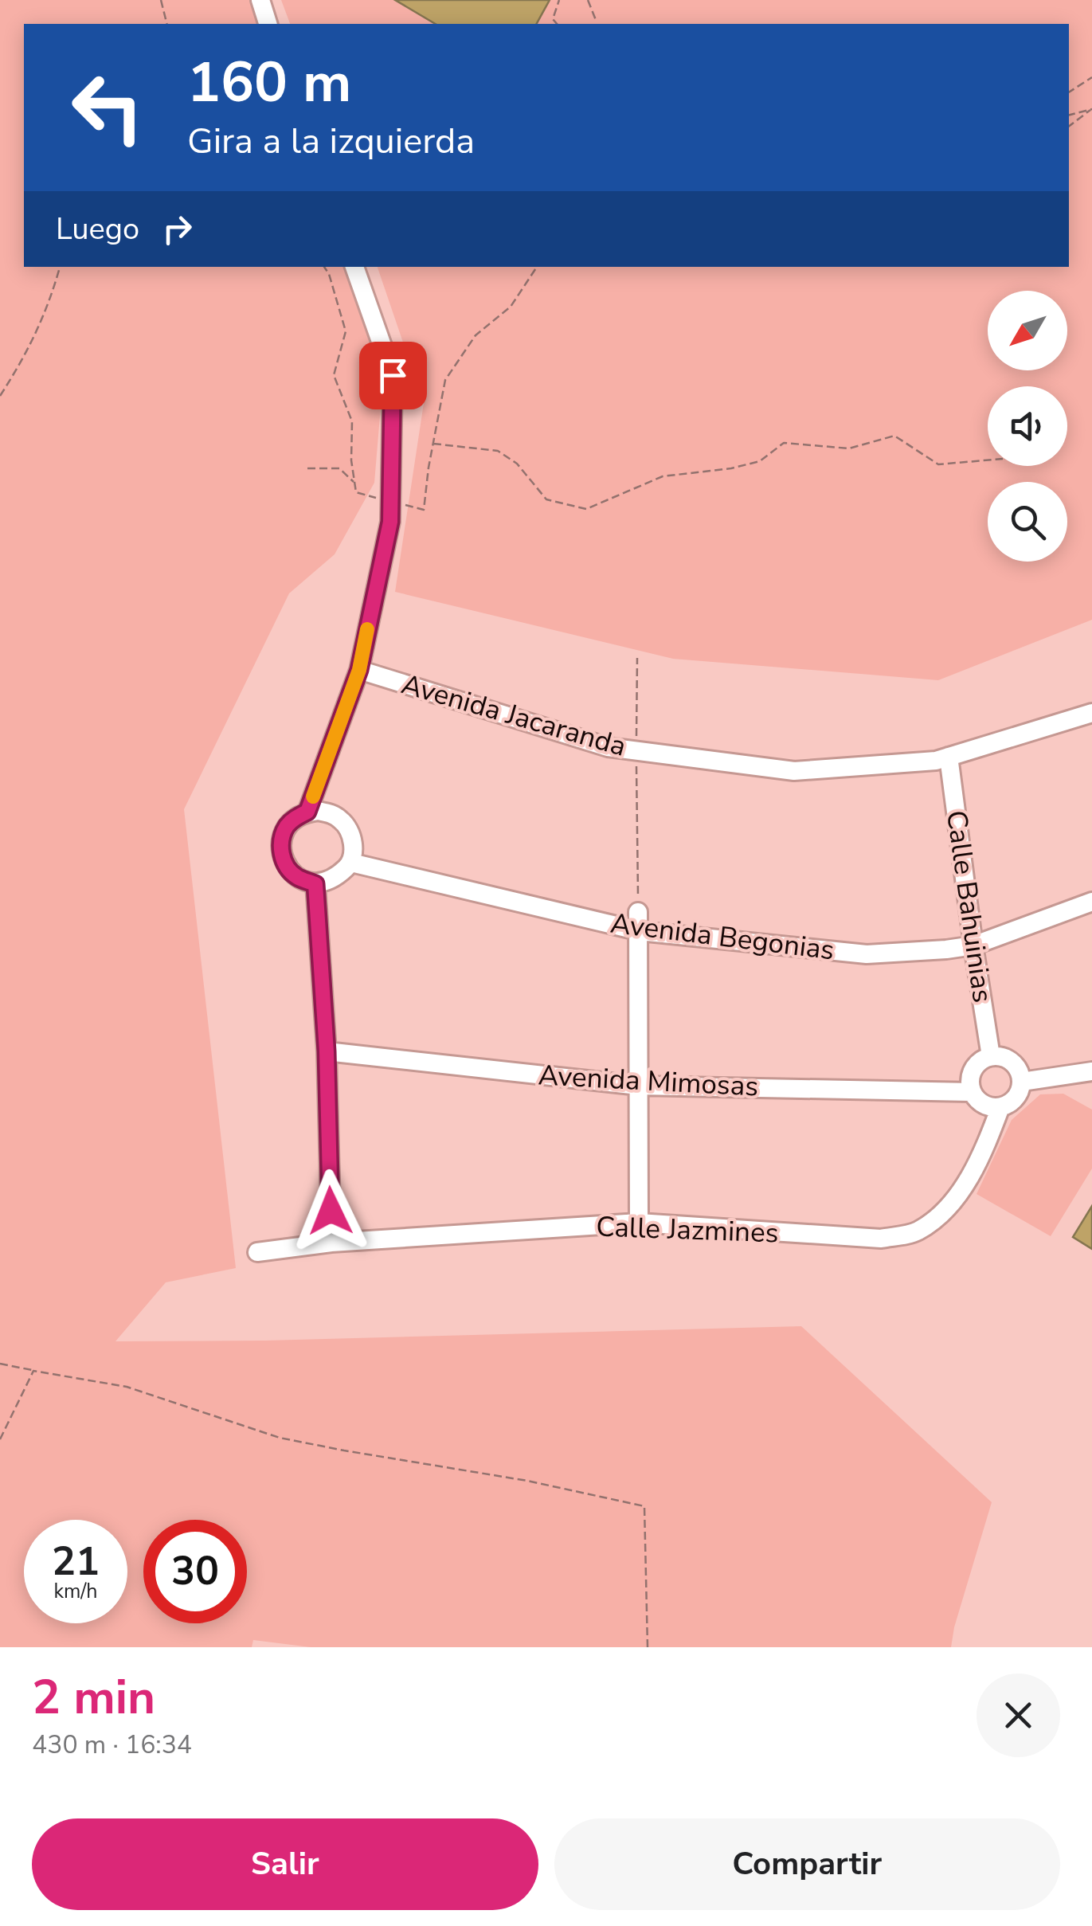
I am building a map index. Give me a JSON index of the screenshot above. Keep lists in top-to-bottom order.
{
  "streets": {
    "street": [
      "Avenida Jacaranda",
      "Calle Bahuinias",
      "Avenida Begonias",
      "Avenida Mimosas",
      "Calle Jazmines"
    ]
  },
  "crossings": [
    ["Avenida Jacaranda", "Calle Bahuinias"],
    ["Calle Bahuinias", "Avenida Begonias"],
    ["Calle Bahuinias", "Avenida Mimosas"],
    ["Calle Bahuinias", "Calle Jazmines"],
    ["Avenida Mimosas", "Calle Jazmines"]
  ],
  "north": "bottom left",
  "page": {
    "turn": ["160 m", "Gira a la izquierda"],
    "then": "Luego",
    "speed": "21 km/h",
    "limit": "30",
    "heading": ["2 min", "430 m · 16:34"],
    "buttons": ["Salir", "Compartir"]
  }
}
